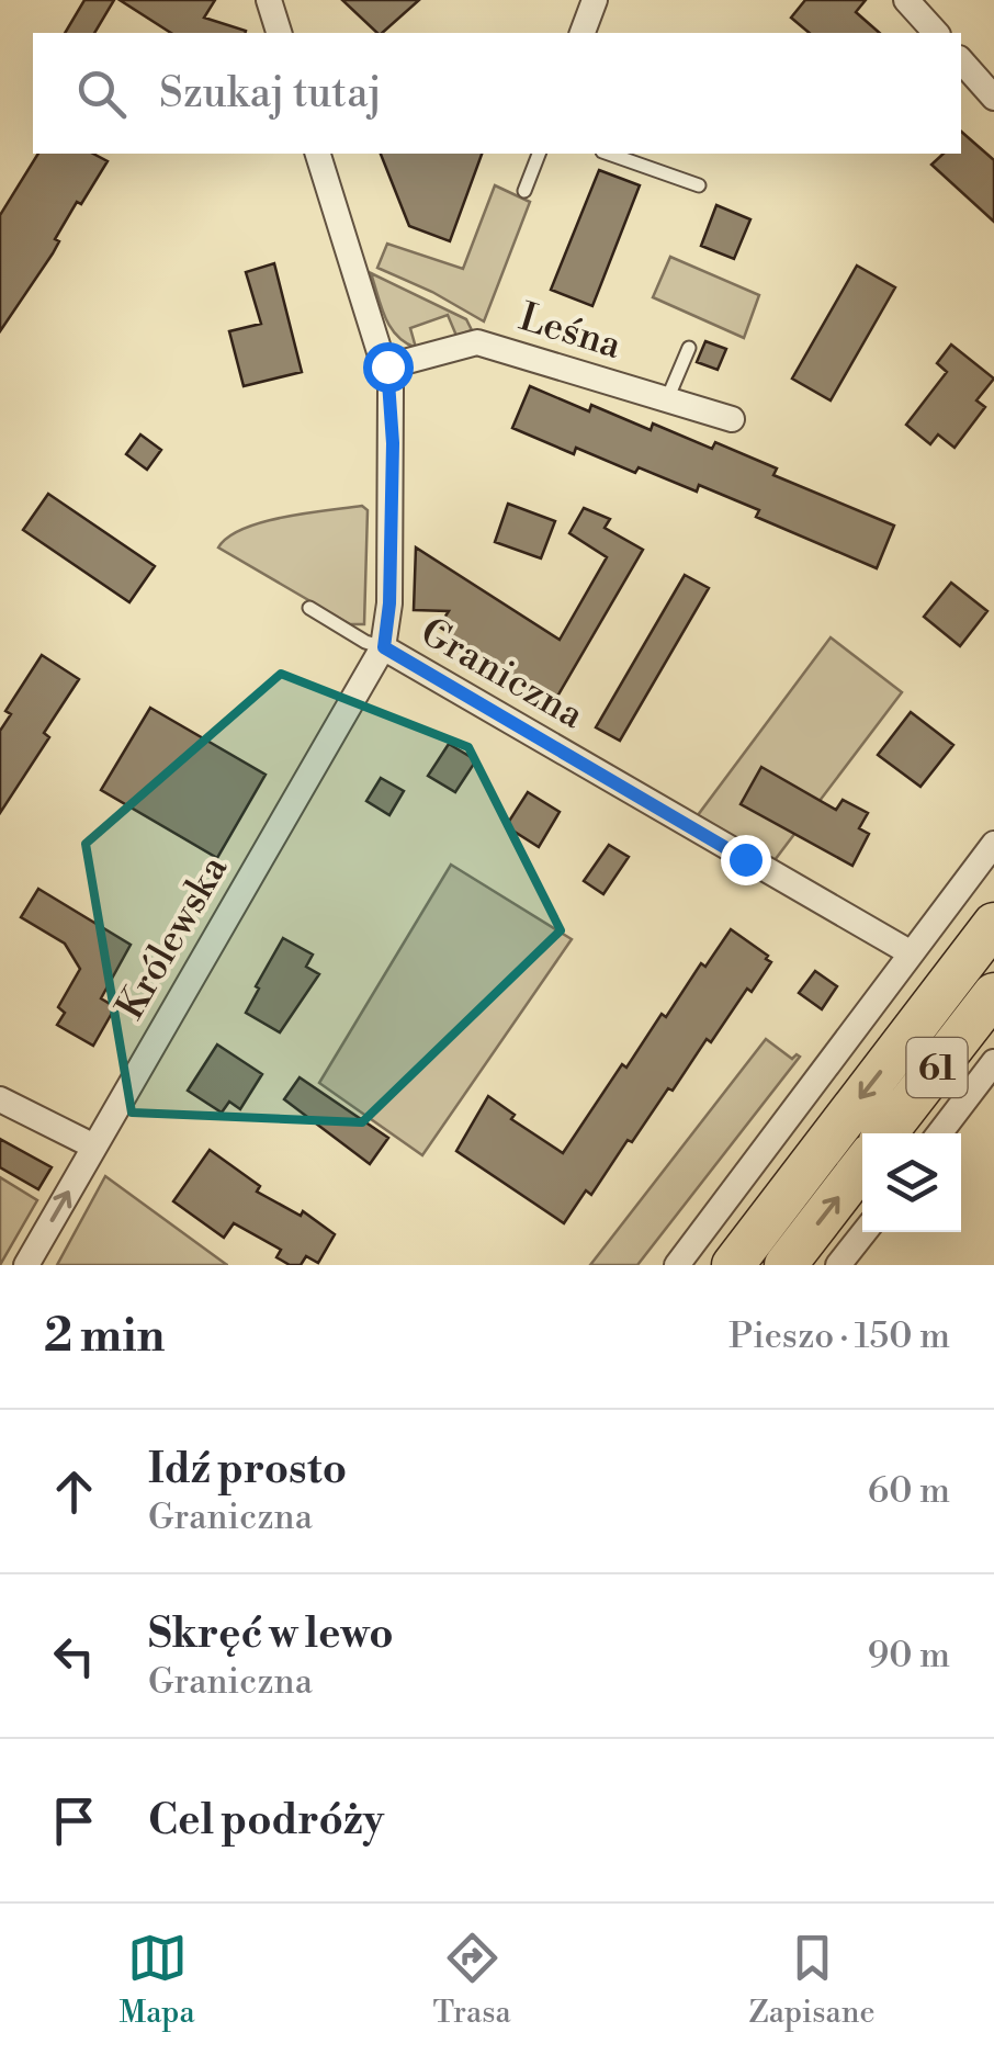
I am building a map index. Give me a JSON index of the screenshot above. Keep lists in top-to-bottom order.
{
  "streets": {
    "main road": ["61"],
    "street": ["Leśna", "Graniczna", "Królewska"]
  },
  "crossings": [
    ["Leśna", "Graniczna"],
    ["Graniczna", "Królewska"]
  ],
  "page": {
    "search": "Szukaj tutaj",
    "heading": ["2 min", "Pieszo · 150 m"],
    "list": [
      ["Idź prosto", "Graniczna", "60 m"],
      ["Skręć w lewo", "Graniczna", "90 m"],
      "Cel podróży"
    ],
    "nav": ["Mapa", "Trasa", "Zapisane"]
  }
}
